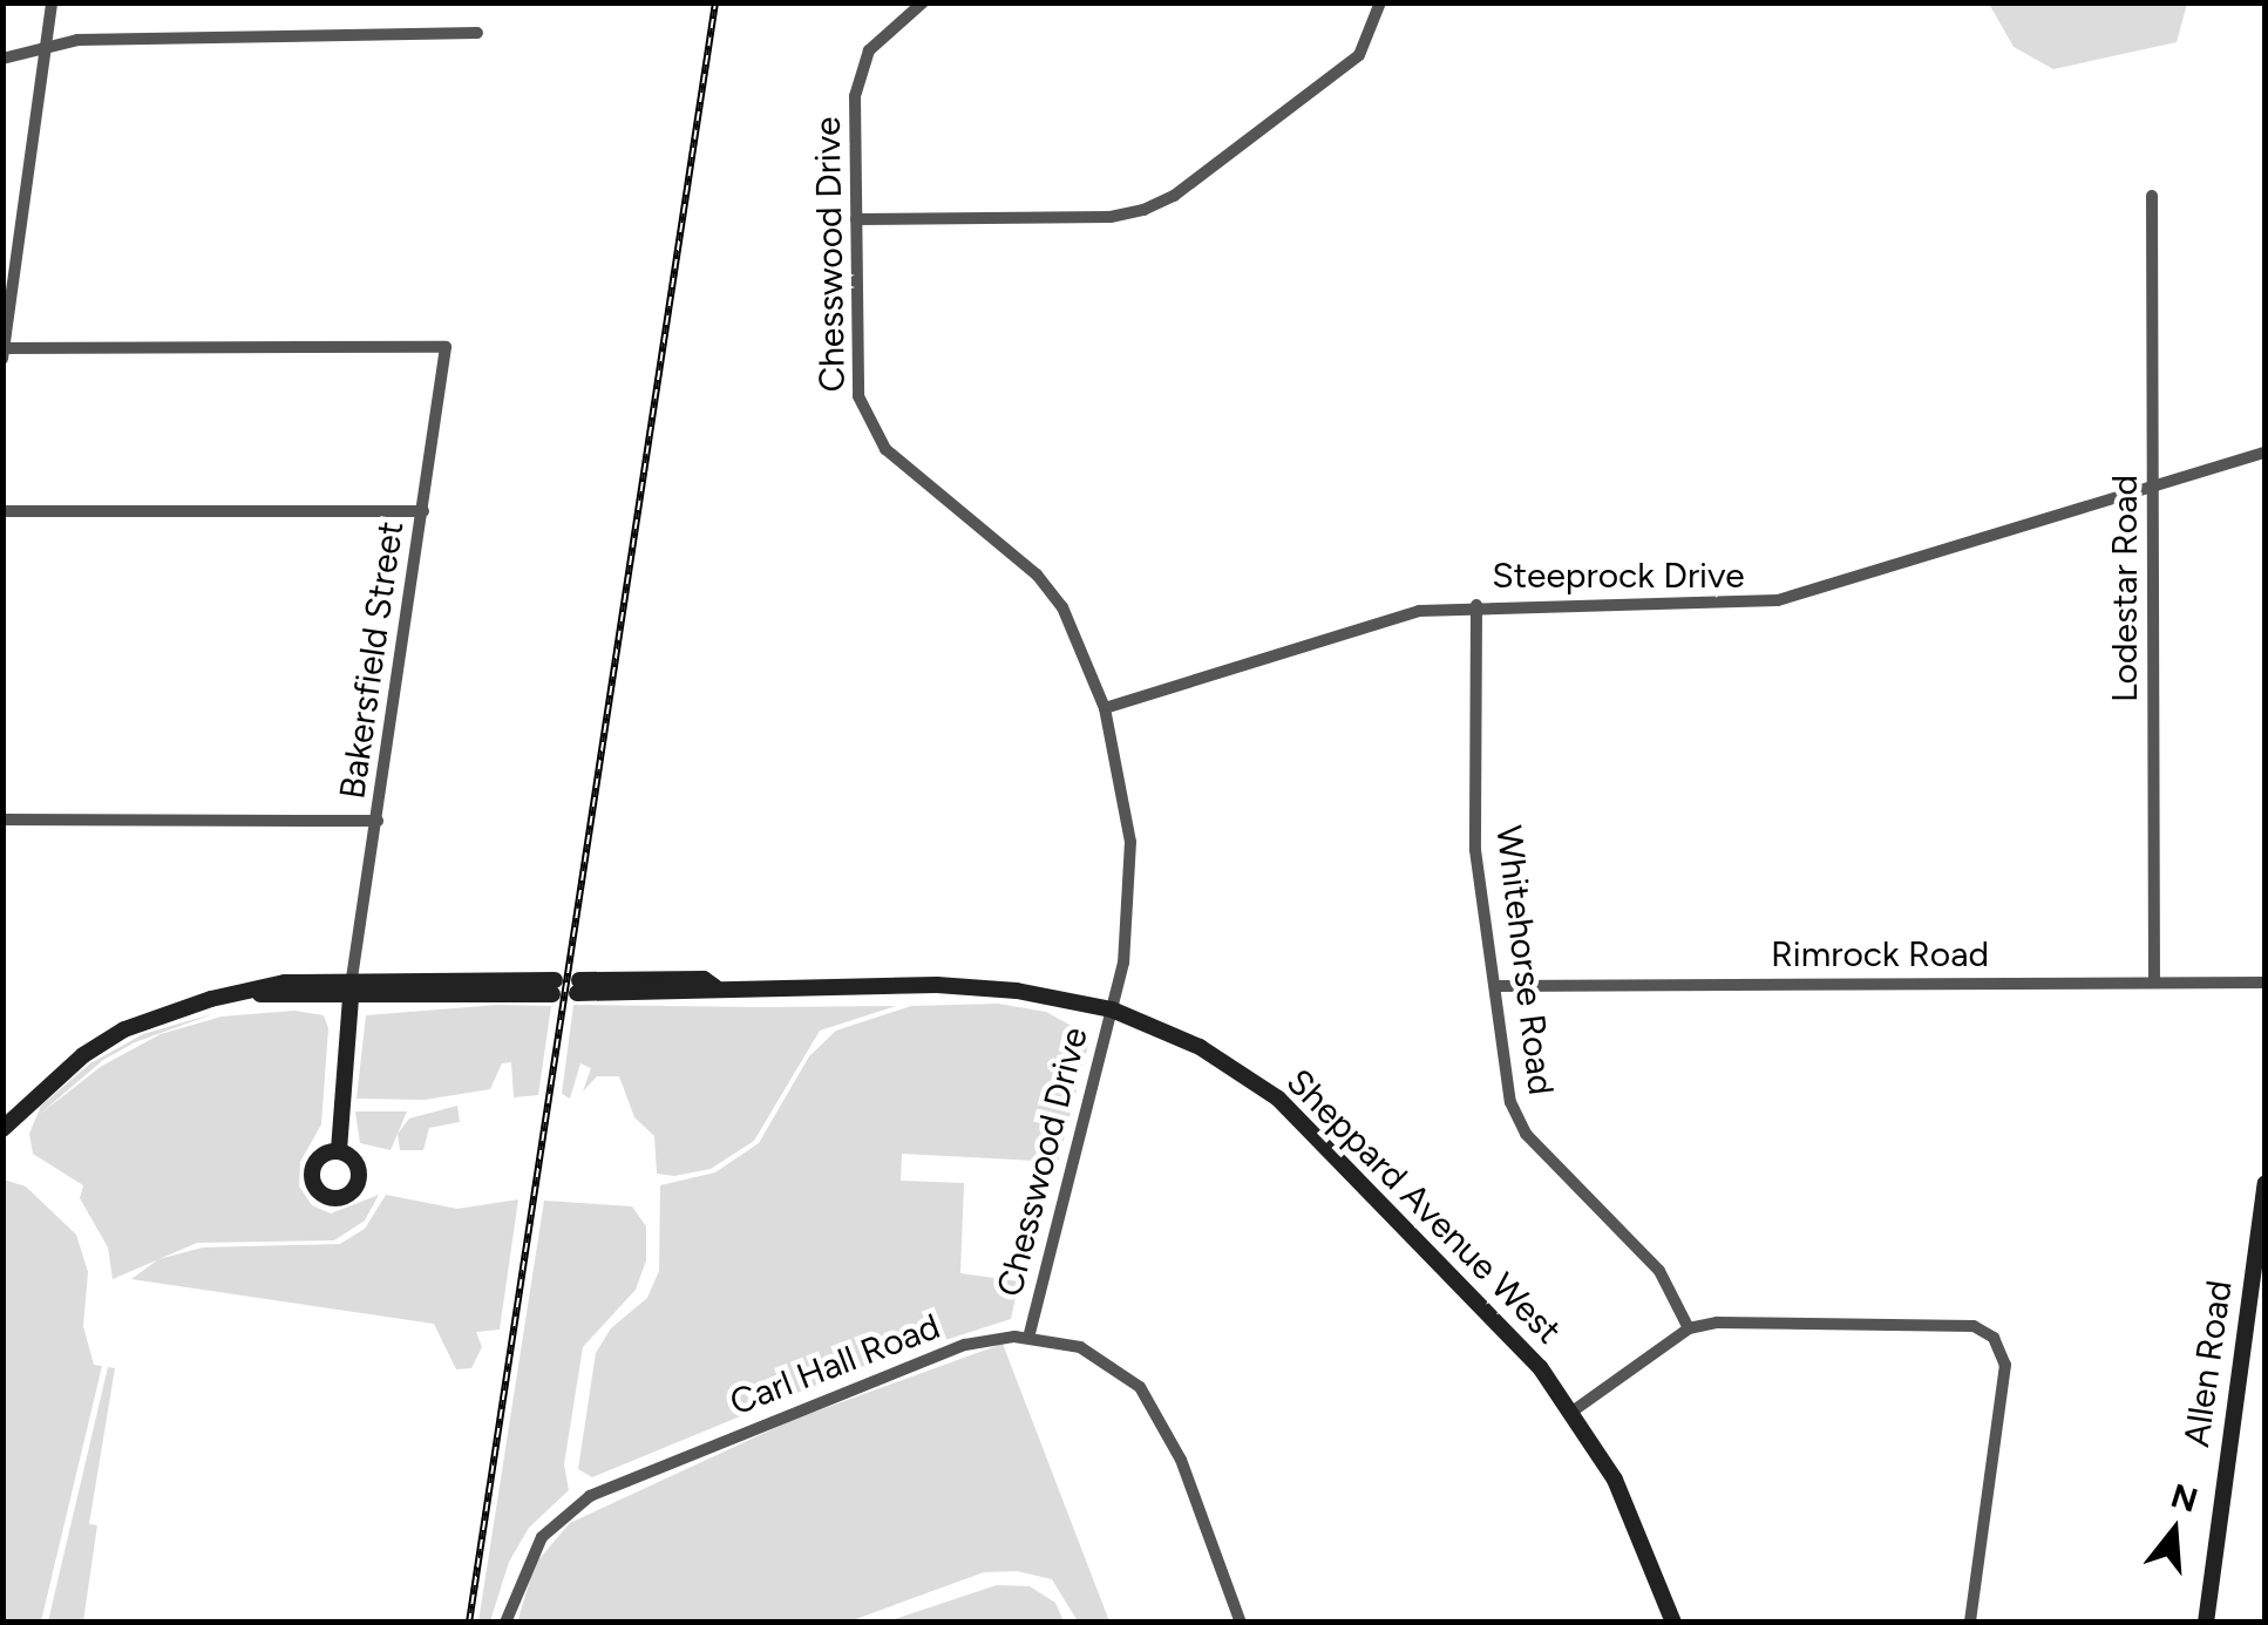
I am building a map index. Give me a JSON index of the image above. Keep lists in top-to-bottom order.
{
  "streets": {
    "main road": ["Sheppard Avenue West", "Allen Road"],
    "street": [
      "Chesswood Drive",
      "Steeprock Drive",
      "Lodestar Road",
      "Bakersfield Street",
      "Rimrock Road",
      "Whitehorse Road",
      "Carl Hall Road"
    ]
  },
  "crossings": [
    ["Chesswood Drive", "Steeprock Drive"],
    ["Chesswood Drive", "Sheppard Avenue West"],
    ["Chesswood Drive", "Carl Hall Road"],
    ["Steeprock Drive", "Lodestar Road"],
    ["Steeprock Drive", "Whitehorse Road"],
    ["Lodestar Road", "Rimrock Road"],
    ["Rimrock Road", "Whitehorse Road"]
  ],
  "north": "top"
}
